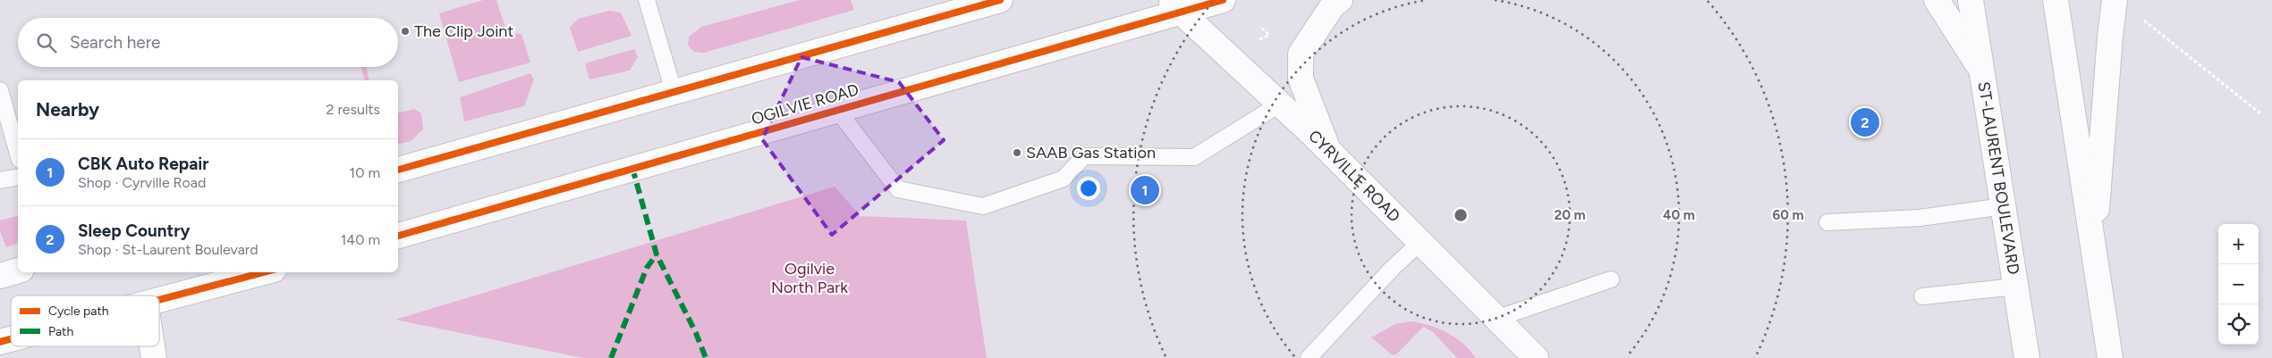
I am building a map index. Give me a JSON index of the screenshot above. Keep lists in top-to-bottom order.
{
  "streets": {
    "main road": ["OGILVIE ROAD", "CYRVILLE ROAD", "ST-LAURENT BOULEVARD"]
  },
  "crossings": [
    ["OGILVIE ROAD", "CYRVILLE ROAD"]
  ],
  "parks": ["Ogilvie North Park"],
  "places": ["The Clip Joint", "SAAB Gas Station"],
  "legend": ["Cycle path", "Path"],
  "page": {
    "search": "Search here",
    "heading": ["Nearby", "2 results"],
    "pins": ["2", "1"],
    "list": [
      {
        "mark": "1",
        "name": "CBK Auto Repair",
        "note": "Shop · Cyrville Road",
        "value": "10 m"
      },
      {
        "mark": "2",
        "name": "Sleep Country",
        "note": "Shop · St-Laurent Boulevard",
        "value": "140 m"
      }
    ],
    "map_buttons": ["+", "−"]
  },
  "rings": ["20 m", "40 m", "60 m"]
}
